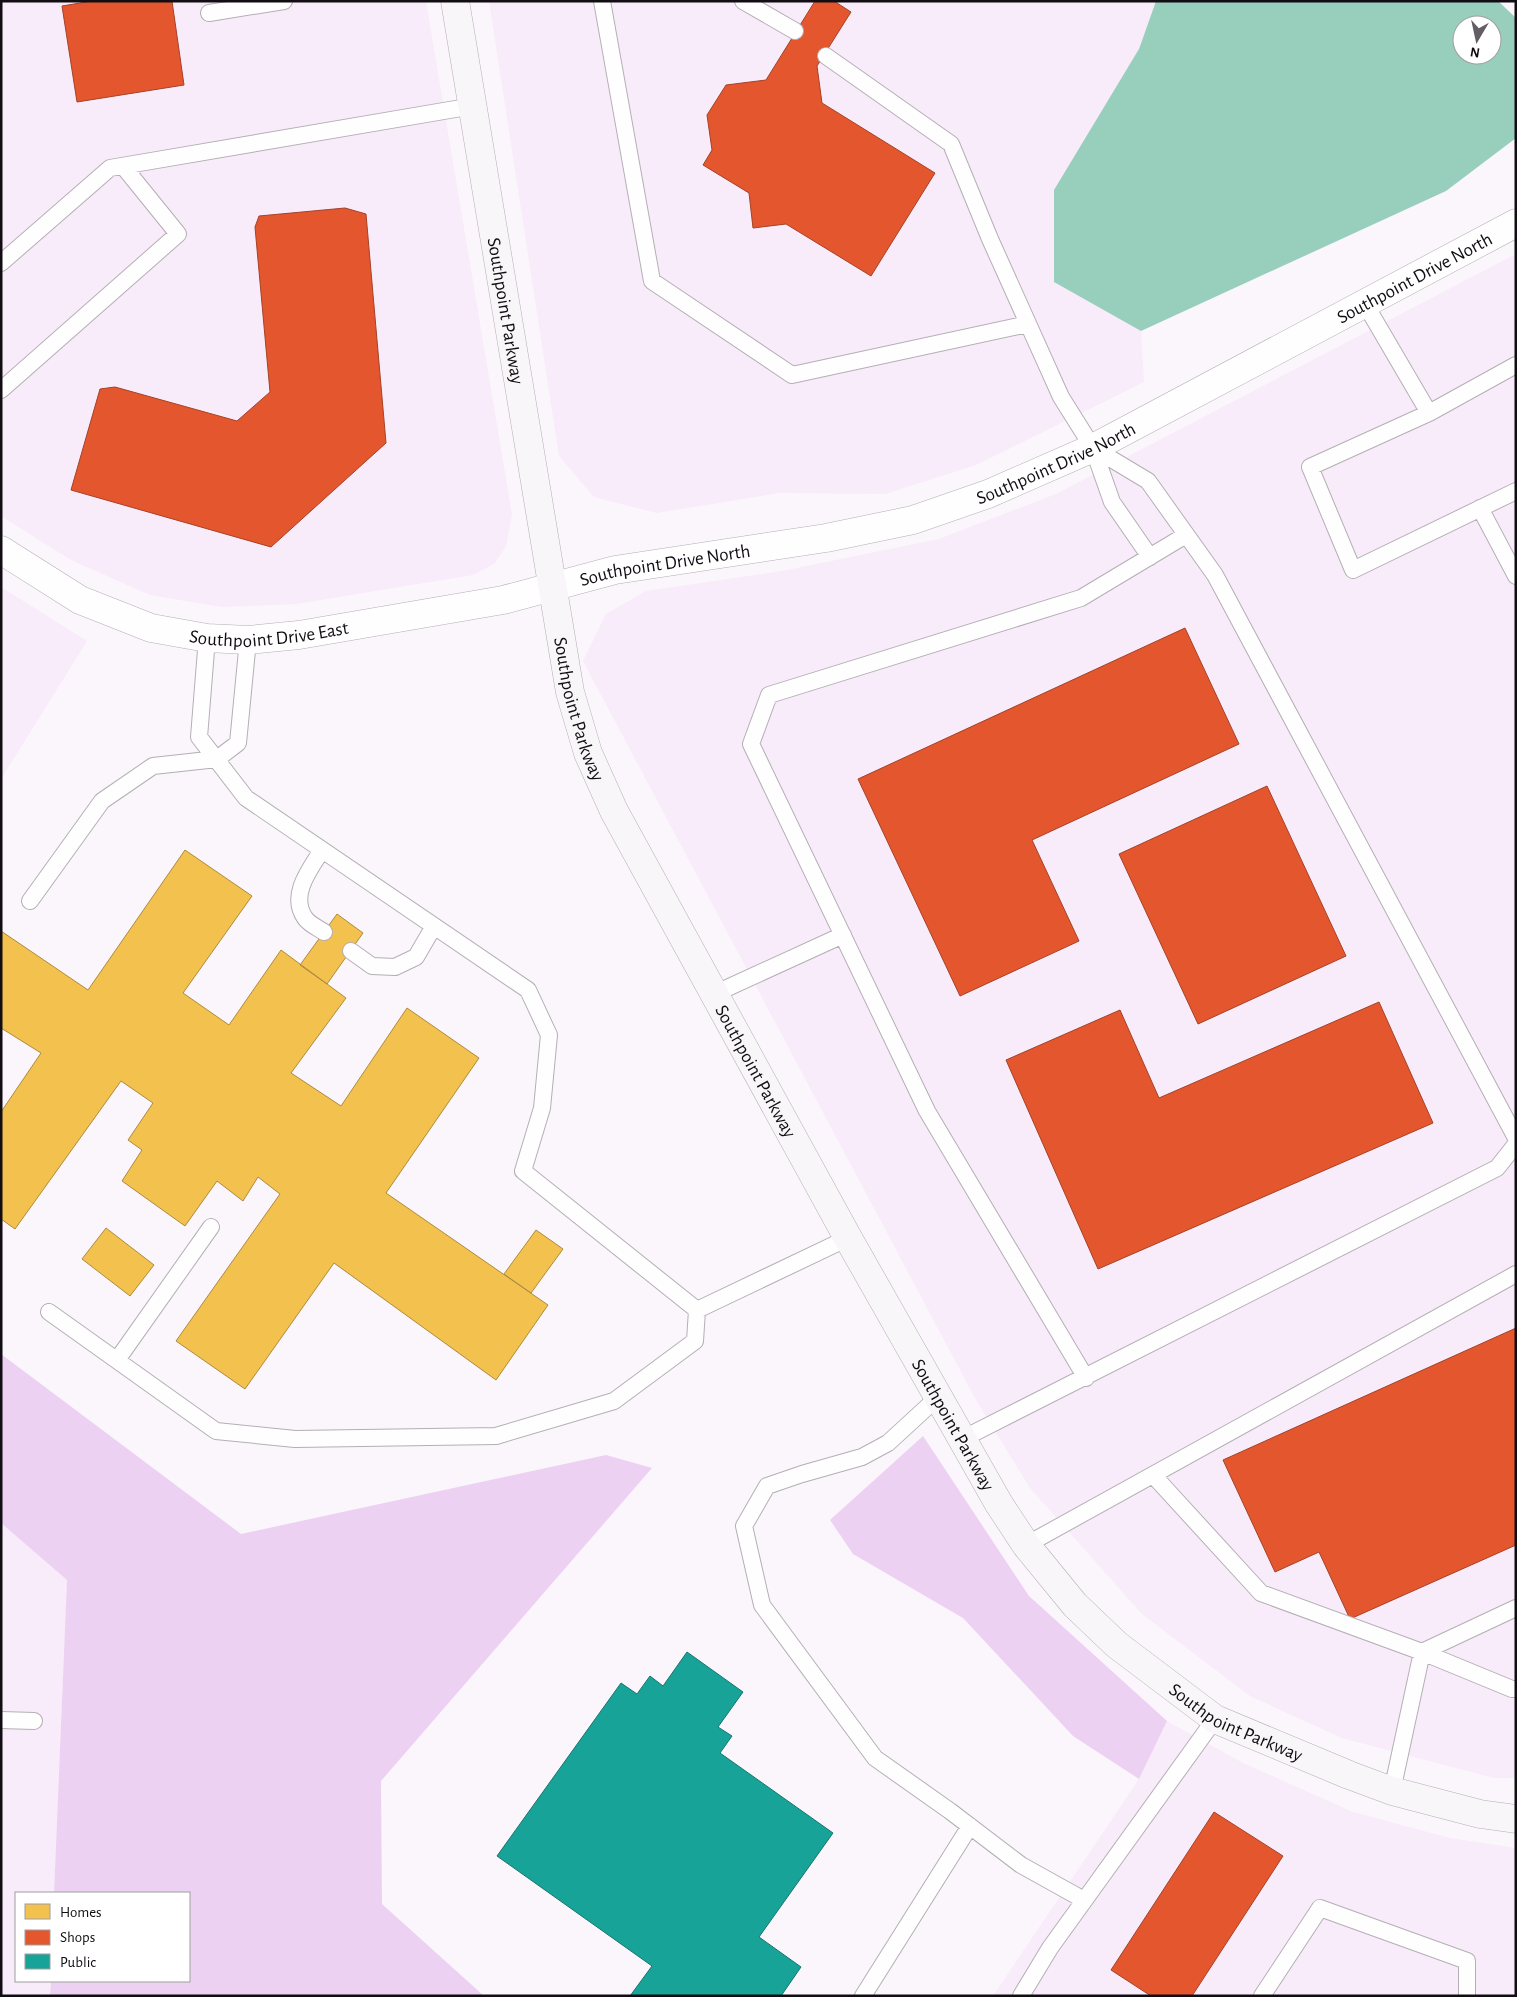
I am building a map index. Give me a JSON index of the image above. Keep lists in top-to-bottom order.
{
  "streets": {
    "main road": ["Southpoint Parkway"],
    "street": ["Southpoint Drive North", "Southpoint Drive East"]
  },
  "crossings": [
    ["Southpoint Drive North", "Southpoint Parkway"],
    ["Southpoint Drive North", "Southpoint Drive East"],
    ["Southpoint Parkway", "Southpoint Drive East"]
  ],
  "legend": ["Homes", "Shops", "Public"],
  "north": "bottom"
}
